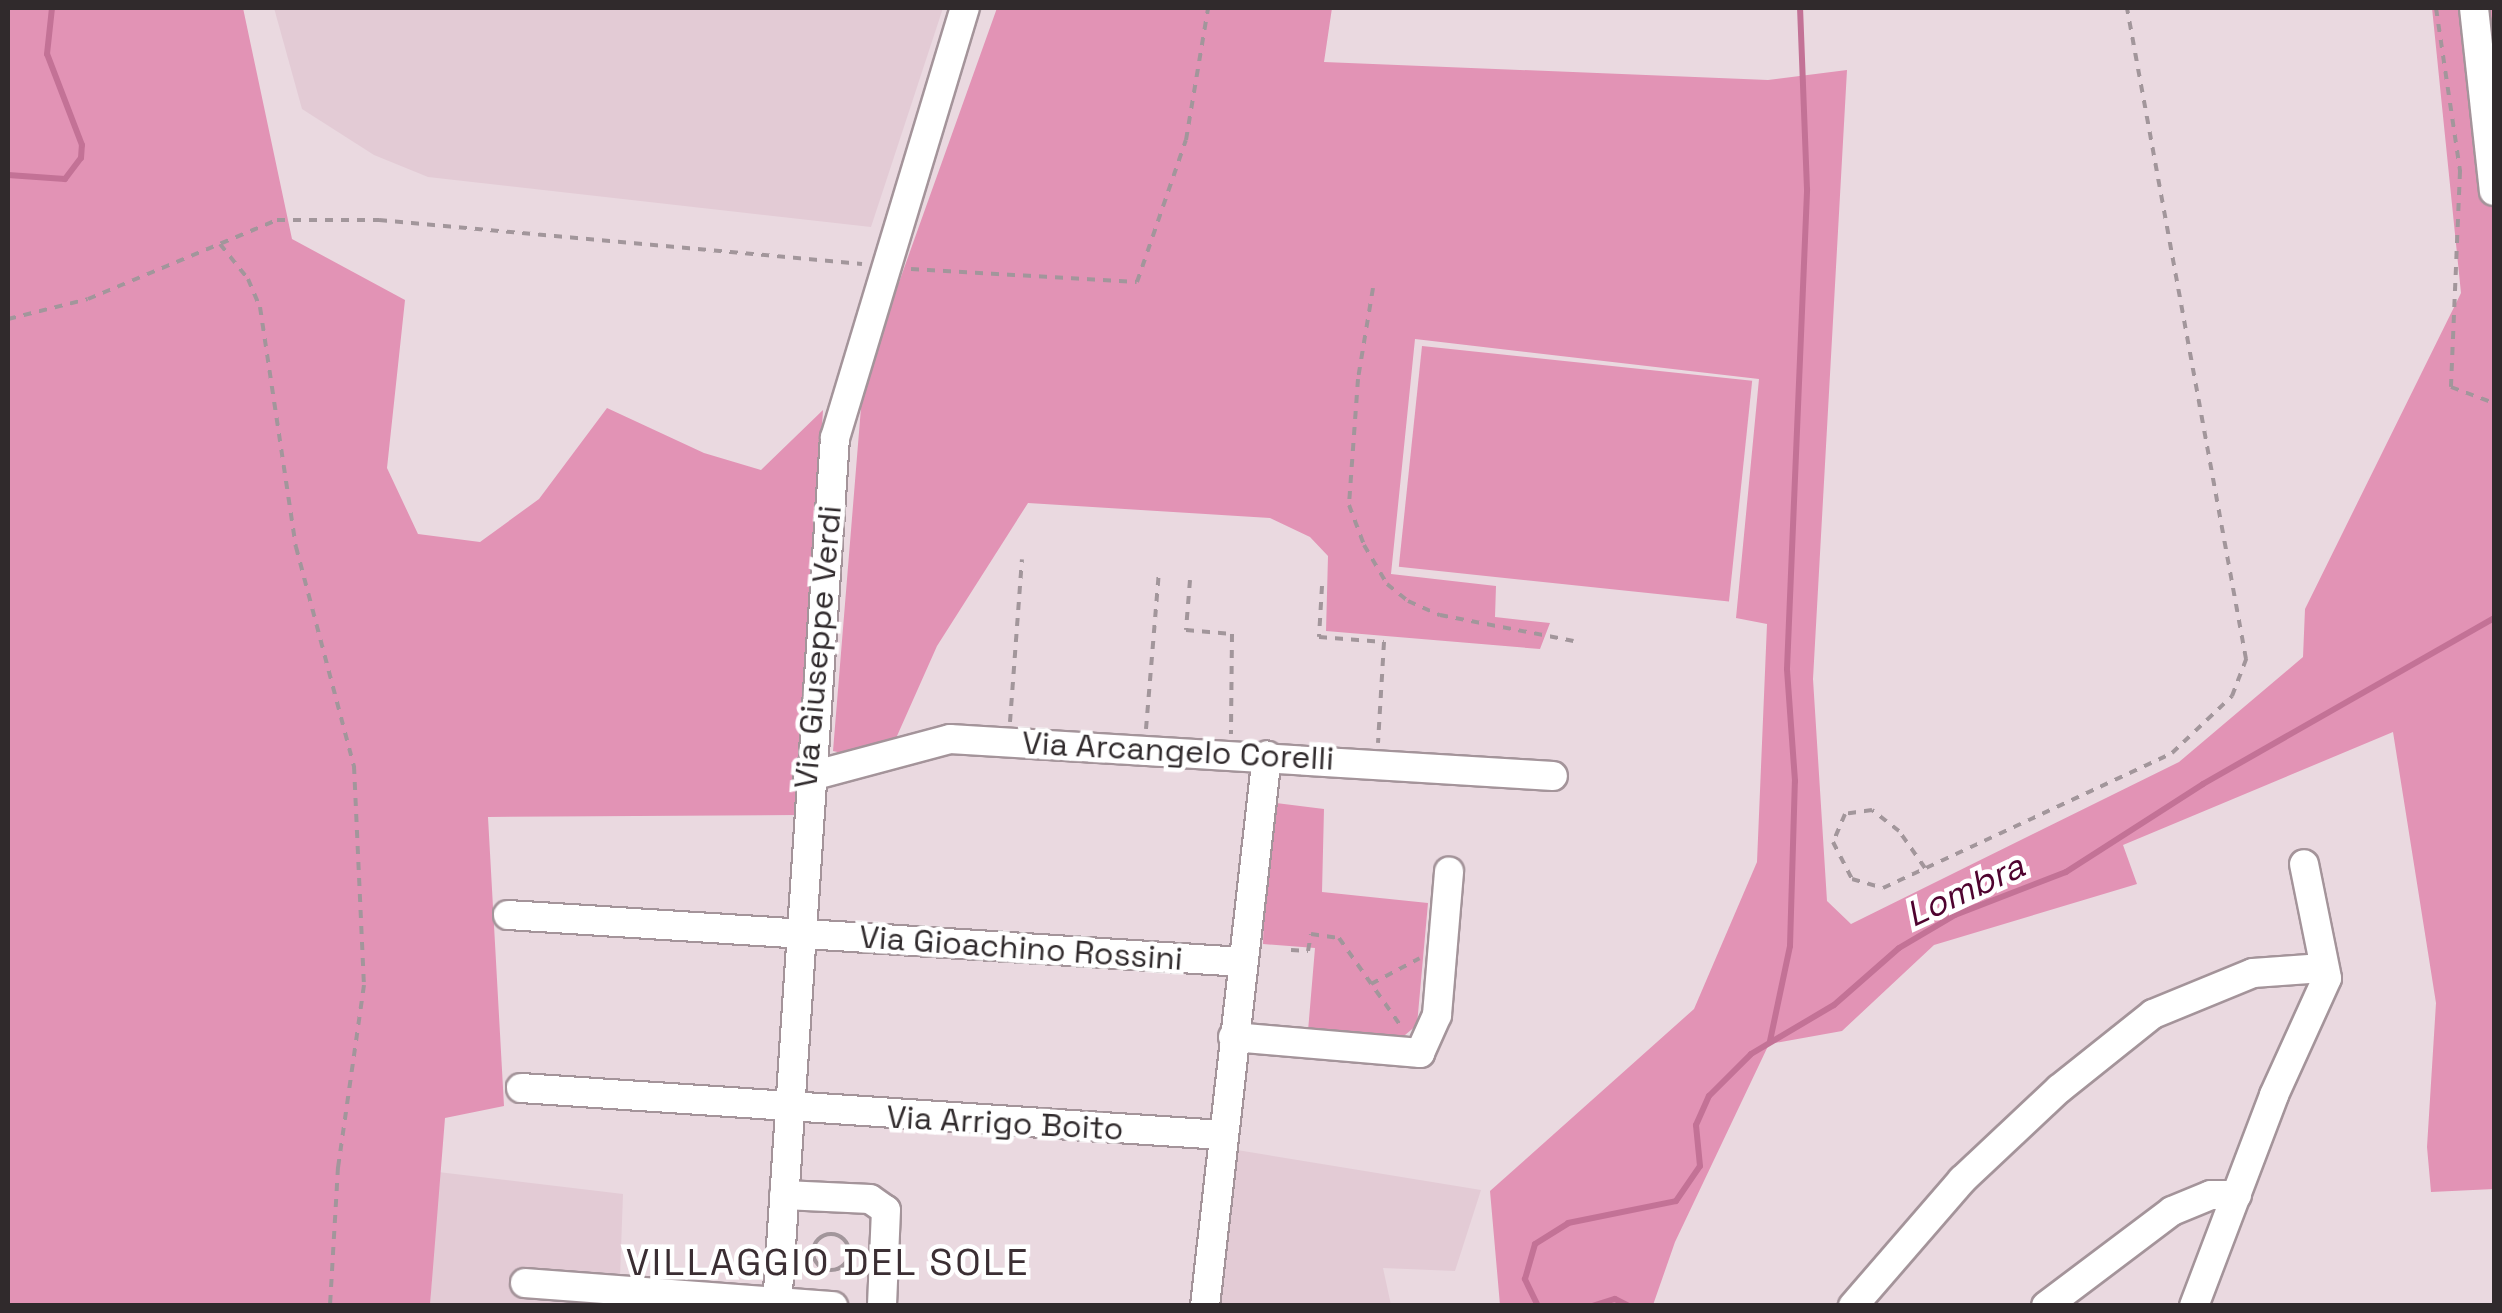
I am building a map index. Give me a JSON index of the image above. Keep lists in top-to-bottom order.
{
  "streets": {
    "street": [
      "Via Giuseppe Verdi",
      "Via Arcangelo Corelli",
      "Via Gioachino Rossini",
      "Via Arrigo Boito"
    ]
  },
  "crossings": [
    ["Via Giuseppe Verdi", "Via Arcangelo Corelli"],
    ["Via Giuseppe Verdi", "Via Gioachino Rossini"],
    ["Via Giuseppe Verdi", "Via Arrigo Boito"]
  ],
  "districts": ["VILLAGGIO DEL SOLE"],
  "water": ["Lombra"]
}
